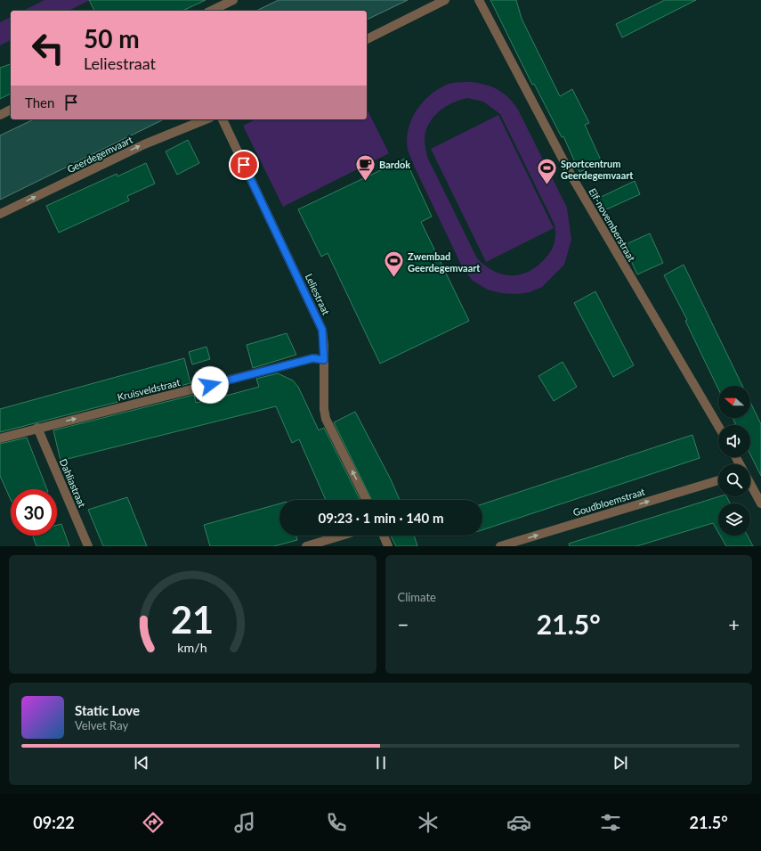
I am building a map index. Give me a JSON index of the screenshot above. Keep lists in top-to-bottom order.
{
  "streets": {
    "street": [
      "Geerdegemvaart",
      "Elf-novemberstraat",
      "Leliestraat",
      "Kruisveldstraat",
      "Dahliastraat",
      "Goudbloemstraat"
    ]
  },
  "crossings": [
    ["Leliestraat", "Kruisveldstraat"],
    ["Kruisveldstraat", "Dahliastraat"]
  ],
  "one_way": [
    "Geerdegemvaart",
    "Leliestraat",
    "Kruisveldstraat",
    "Goudbloemstraat"
  ],
  "places": {
    "cafe": ["Bardok"],
    "sports": ["Sportcentrum Geerdegemvaart", "Zwembad Geerdegemvaart"]
  },
  "north": "left",
  "page": {
    "turn": ["50 m", "Leliestraat"],
    "then": "Then",
    "limit": "30",
    "trip": "09:23 · 1 min · 140 m",
    "tile": "Climate",
    "heat": ["−", "21.5°", "+"],
    "song": ["Static Love", "Velvet Ray"],
    "tabs": ["09:22", "21.5°"],
    "gauge": ["21", "km/h"]
  }
}
